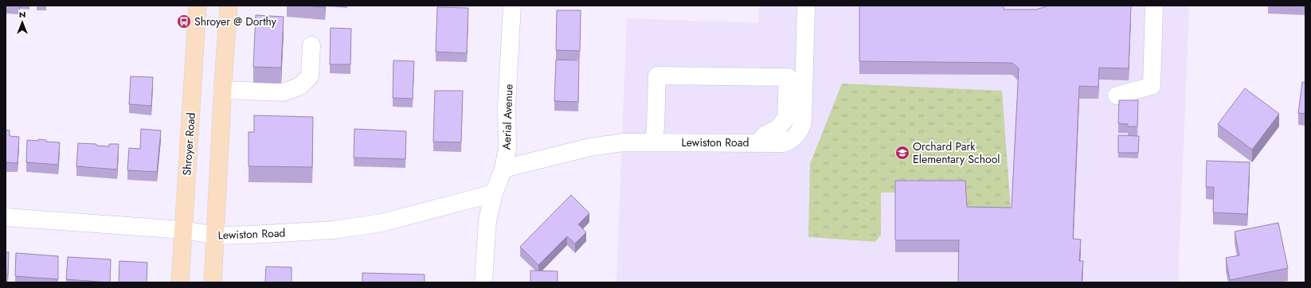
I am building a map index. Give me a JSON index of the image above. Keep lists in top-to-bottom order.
{
  "streets": {
    "main road": ["Shroyer Road"],
    "street": ["Aerial Avenue", "Lewiston Road"]
  },
  "crossings": [
    ["Aerial Avenue", "Lewiston Road"],
    ["Lewiston Road", "Shroyer Road"]
  ],
  "places": {
    "bus stop": ["Shroyer @ Dorthy"],
    "school or university": ["Orchard Park Elementary School"]
  },
  "north": "top"
}
